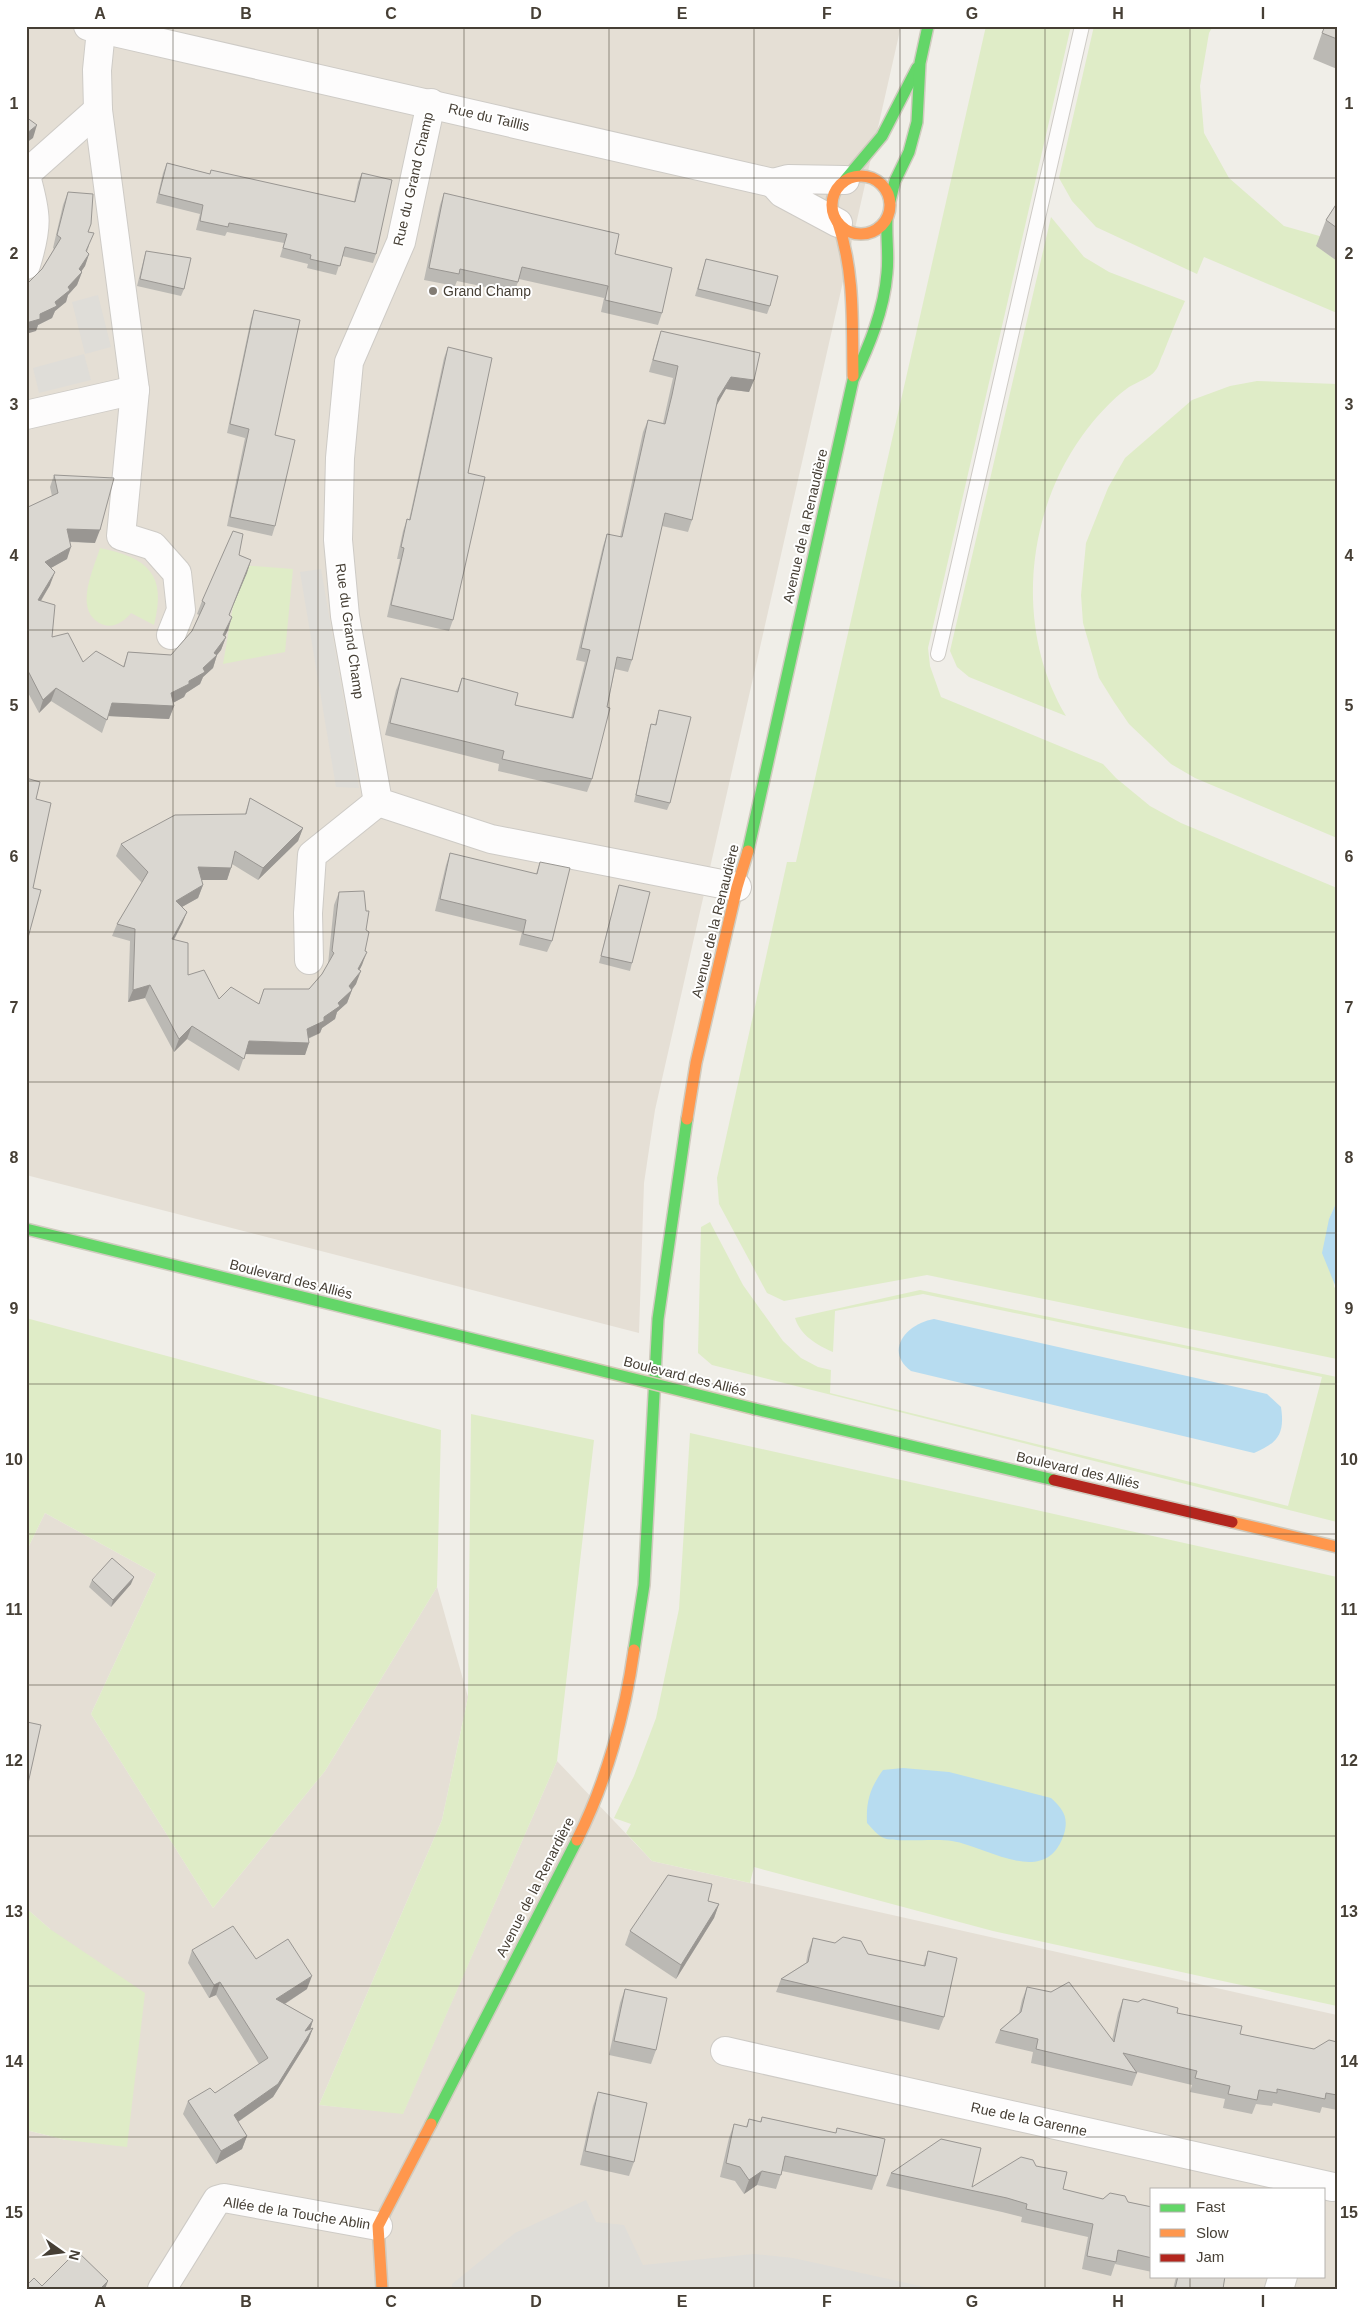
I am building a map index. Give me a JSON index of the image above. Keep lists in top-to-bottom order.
{
  "streets": {
    "street": [
      "Rue du Taillis",
      "Rue du Grand Champ",
      "Avenue de la Renaudière",
      "Boulevard des Alliés",
      "Avenue de la Renardière",
      "Rue de la Garenne",
      "Allée de la Touche Ablin"
    ]
  },
  "crossings": [
    ["Rue du Taillis", "Rue du Grand Champ"],
    ["Rue du Taillis", "Avenue de la Renaudière"],
    ["Avenue de la Renaudière", "Avenue de la Renardière"],
    ["Avenue de la Renardière", "Allée de la Touche Ablin"]
  ],
  "places": ["Grand Champ"],
  "legend": ["Fast", "Slow", "Jam"],
  "north": "right",
  "grid": {
    "columns": [
      "A",
      "B",
      "C",
      "D",
      "E",
      "F",
      "G",
      "H",
      "I"
    ],
    "rows": [
      "1",
      "2",
      "3",
      "4",
      "5",
      "6",
      "7",
      "8",
      "9",
      "10",
      "11",
      "12",
      "13",
      "14",
      "15"
    ]
  }
}
